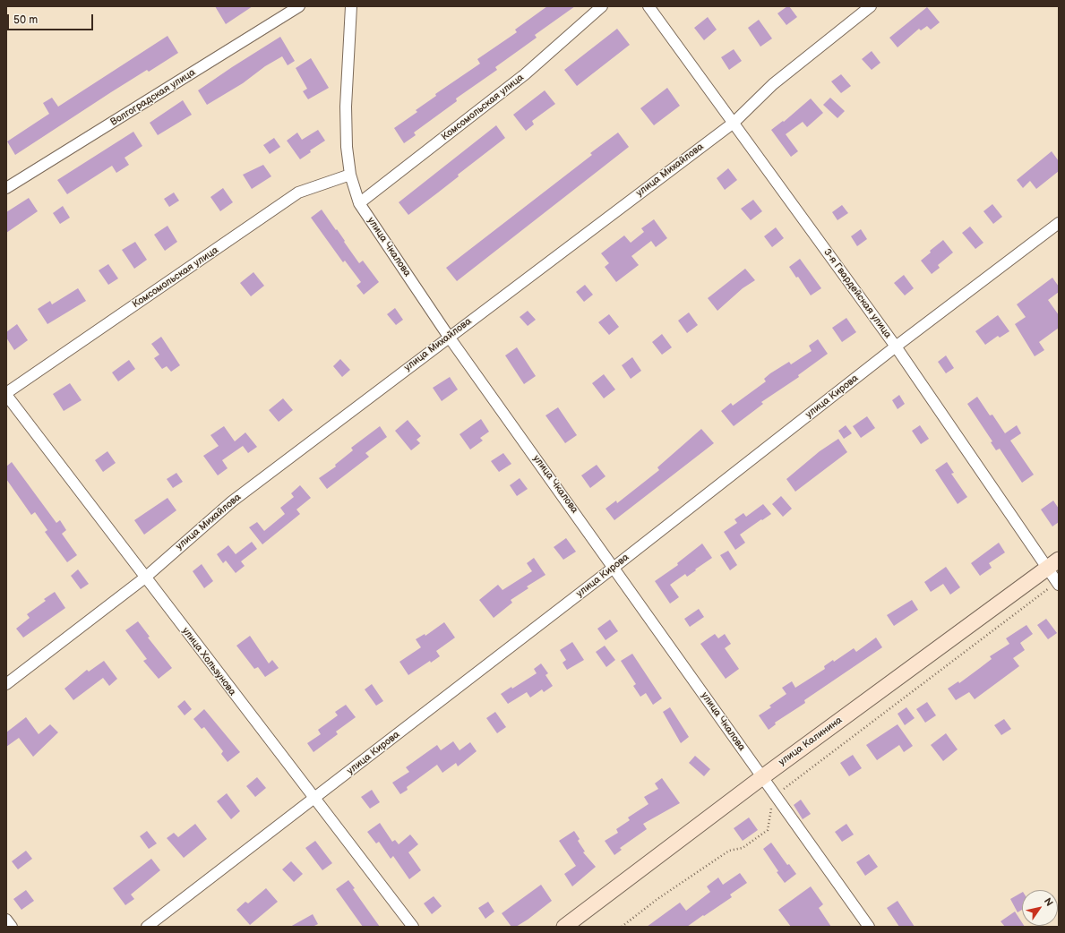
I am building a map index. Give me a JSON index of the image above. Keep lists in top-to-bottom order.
{
  "streets": {
    "street": [
      "Волгоградская улица",
      "Комсомольская улица",
      "улица Михайлова",
      "улица Чкалова",
      "3-я Гвардейская улица",
      "улица Кирова",
      "улица Хользунова",
      "улица Калинина"
    ]
  },
  "crossings": [
    ["Комсомольская улица", "улица Чкалова"],
    ["Комсомольская улица", "улица Хользунова"],
    ["улица Михайлова", "улица Чкалова"],
    ["улица Михайлова", "3-я Гвардейская улица"],
    ["улица Михайлова", "улица Хользунова"],
    ["улица Чкалова", "улица Кирова"],
    ["улица Чкалова", "улица Калинина"],
    ["3-я Гвардейская улица", "улица Кирова"],
    ["3-я Гвардейская улица", "улица Калинина"],
    ["улица Кирова", "улица Хользунова"]
  ],
  "scale_bar": "50 m",
  "north": "top right"
}
